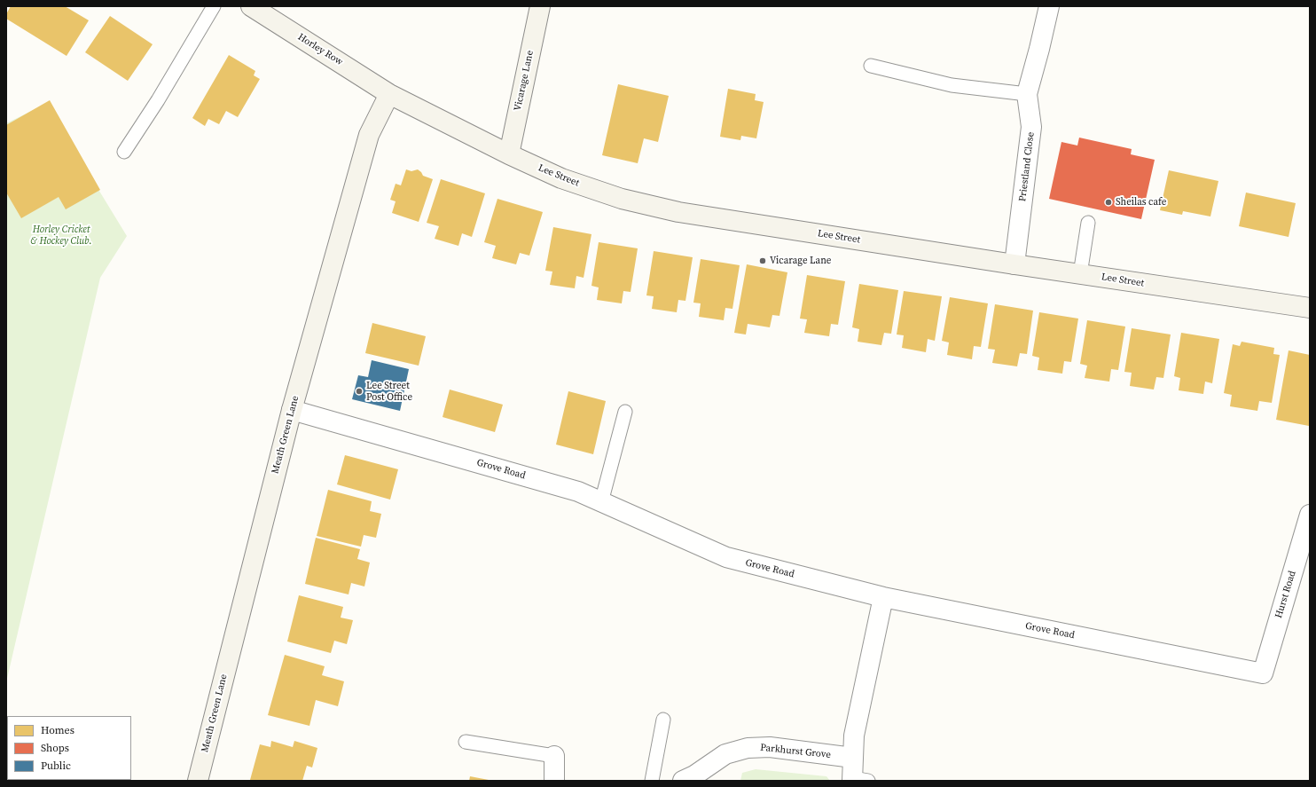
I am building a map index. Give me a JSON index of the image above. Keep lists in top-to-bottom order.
{
  "streets": {
    "street": [
      "Horley Row",
      "Vicarage Lane",
      "Priestland Close",
      "Lee Street",
      "Meath Green Lane",
      "Grove Road",
      "Hurst Road",
      "Parkhurst Grove"
    ]
  },
  "crossings": [
    ["Horley Row", "Lee Street"],
    ["Horley Row", "Meath Green Lane"],
    ["Vicarage Lane", "Lee Street"],
    ["Priestland Close", "Lee Street"],
    ["Lee Street", "Meath Green Lane"],
    ["Meath Green Lane", "Grove Road"],
    ["Grove Road", "Hurst Road"]
  ],
  "parks": ["Horley Cricket & Hockey Club."],
  "places": ["Sheilas cafe", "Vicarage Lane", "Lee Street Post Office"],
  "legend": ["Homes", "Shops", "Public"]
}
